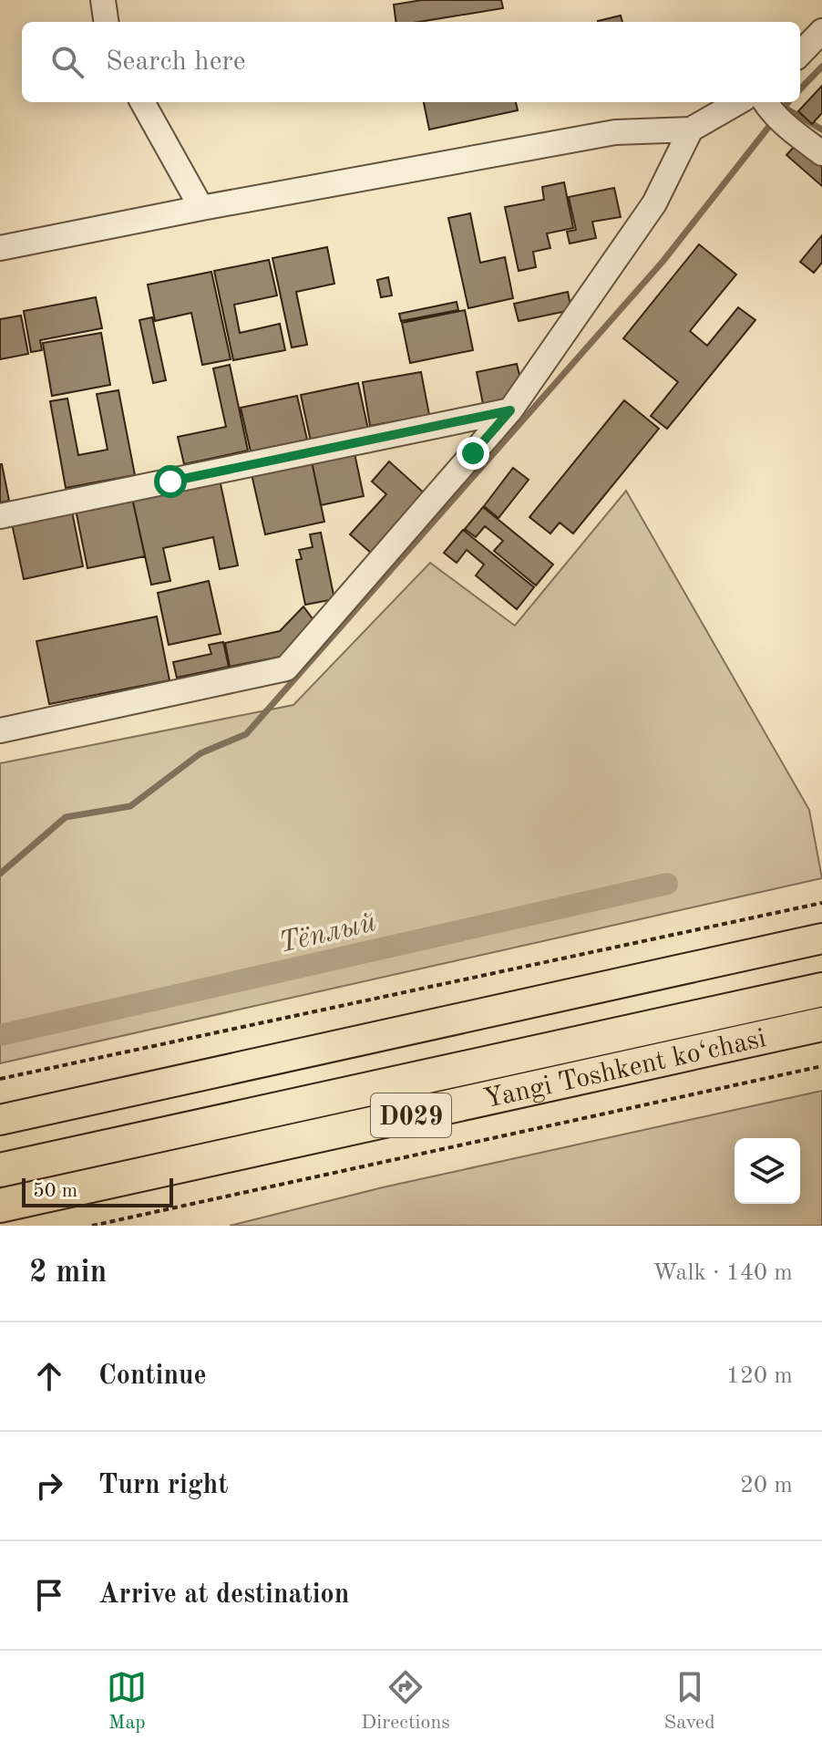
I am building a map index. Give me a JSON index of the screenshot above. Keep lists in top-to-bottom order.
{
  "streets": {
    "highway": ["Yangi Toshkent ko‘chasi", "D029"]
  },
  "water": ["Тёплый"],
  "scale_bar": "50 m",
  "page": {
    "search": "Search here",
    "scale": "50 m",
    "heading": ["2 min", "Walk · 140 m"],
    "list": [
      ["Continue", "120 m"],
      ["Turn right", "20 m"],
      "Arrive at destination"
    ],
    "nav": ["Map", "Directions", "Saved"]
  }
}
